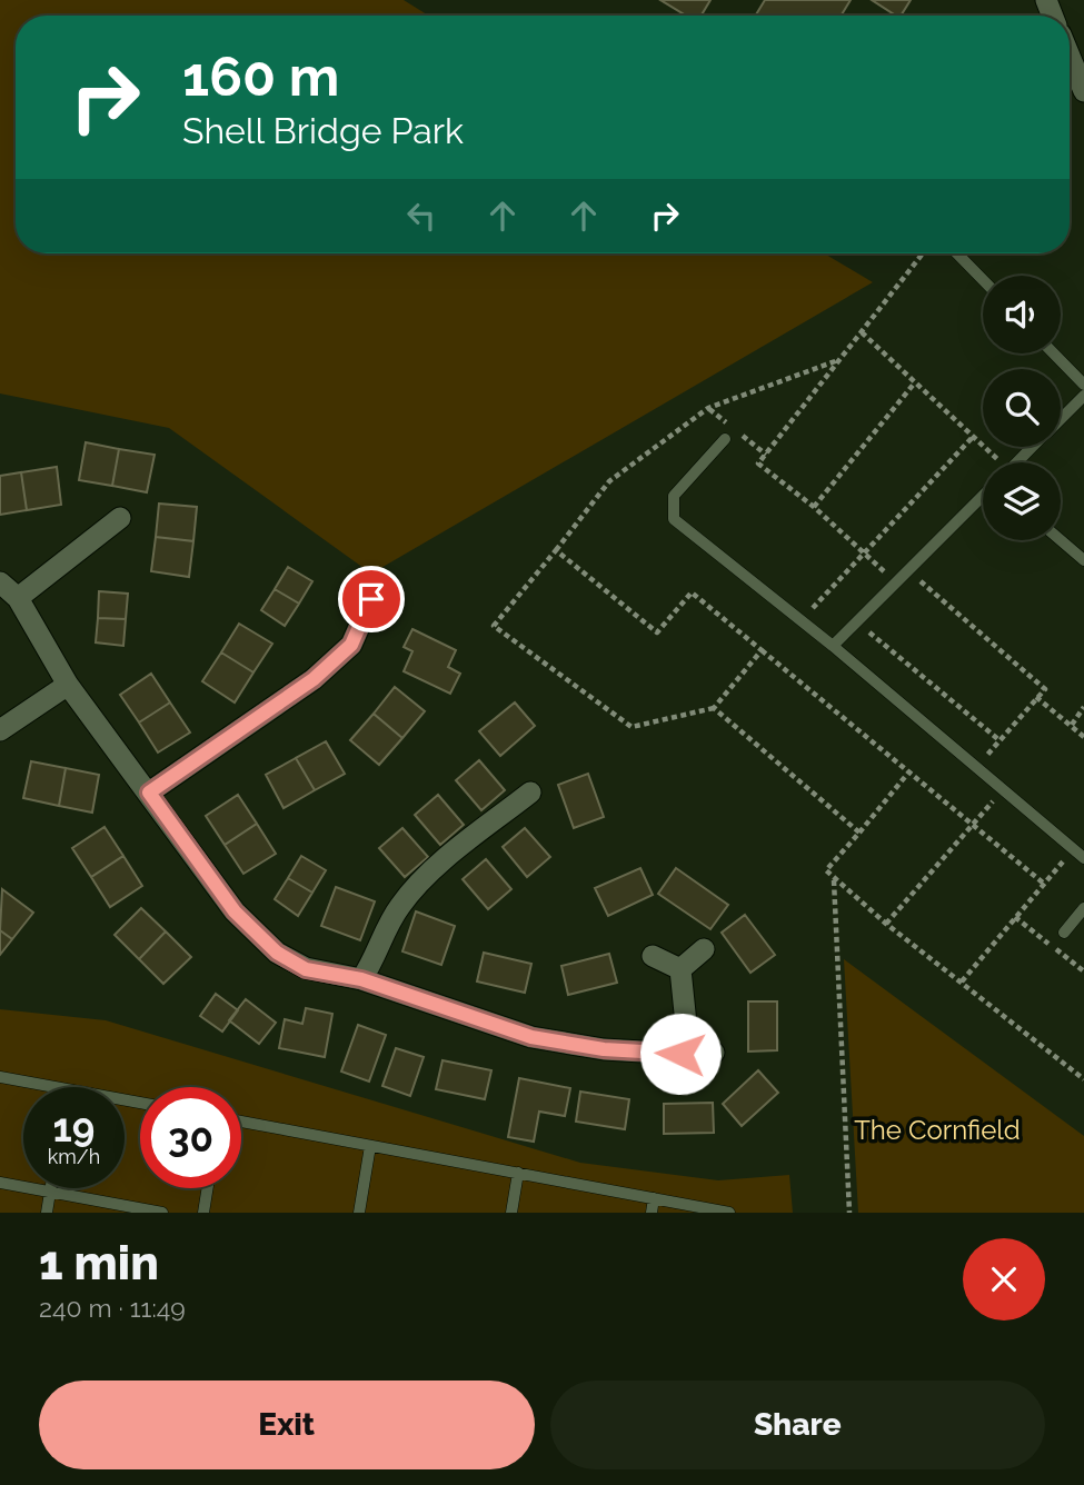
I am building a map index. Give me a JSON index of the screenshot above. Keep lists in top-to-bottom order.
{
  "parks": ["The Cornfield"],
  "page": {
    "turn": ["160 m", "Shell Bridge Park"],
    "speed": "19 km/h",
    "limit": "30",
    "heading": ["1 min", "240 m · 11:49"],
    "buttons": ["Exit", "Share"]
  }
}
